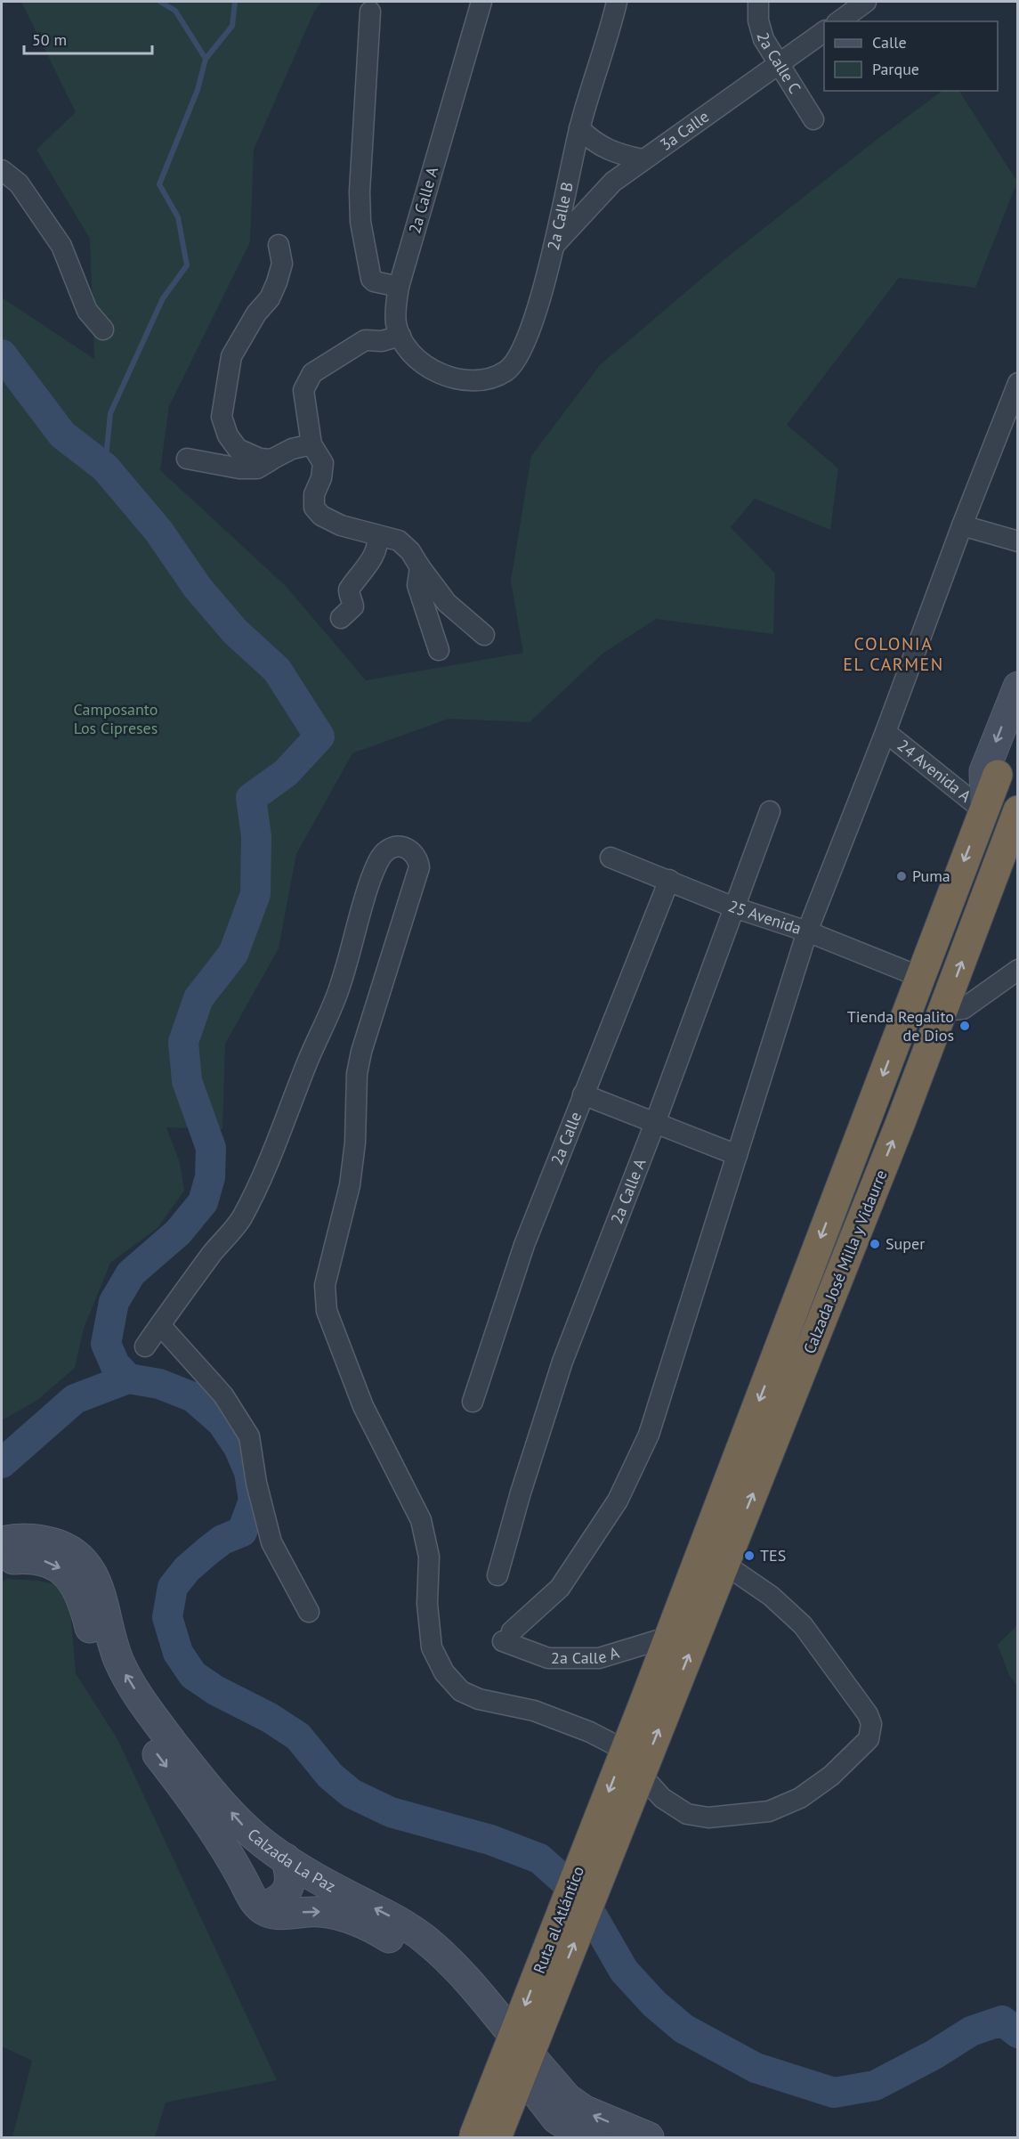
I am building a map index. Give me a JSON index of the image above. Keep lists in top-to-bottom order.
{
  "streets": {
    "highway": ["Calzada José Milla y Vidaurre", "Ruta al Atlántico"],
    "main road": ["Calzada La Paz"],
    "street": [
      "2a Calle C",
      "3a Calle",
      "2a Calle A",
      "2a Calle B",
      "24 Avenida A",
      "25 Avenida",
      "2a Calle"
    ]
  },
  "crossings": [
    ["2a Calle C", "3a Calle"],
    ["3a Calle", "2a Calle B"],
    ["2a Calle A", "2a Calle B"],
    ["2a Calle A", "25 Avenida"],
    ["2a Calle A", "Calzada José Milla y Vidaurre"],
    ["24 Avenida A", "Calzada José Milla y Vidaurre"],
    ["25 Avenida", "2a Calle"],
    ["25 Avenida", "Calzada José Milla y Vidaurre"],
    ["Calzada José Milla y Vidaurre", "Ruta al Atlántico"]
  ],
  "districts": ["COLONIA EL CARMEN"],
  "parks": ["Camposanto Los Cipreses"],
  "places": [
    "Puma",
    "Tienda Regalito de Dios",
    "Super",
    "TES"
  ],
  "legend": ["Calle", "Parque"],
  "scale_bar": "50 m"
}
